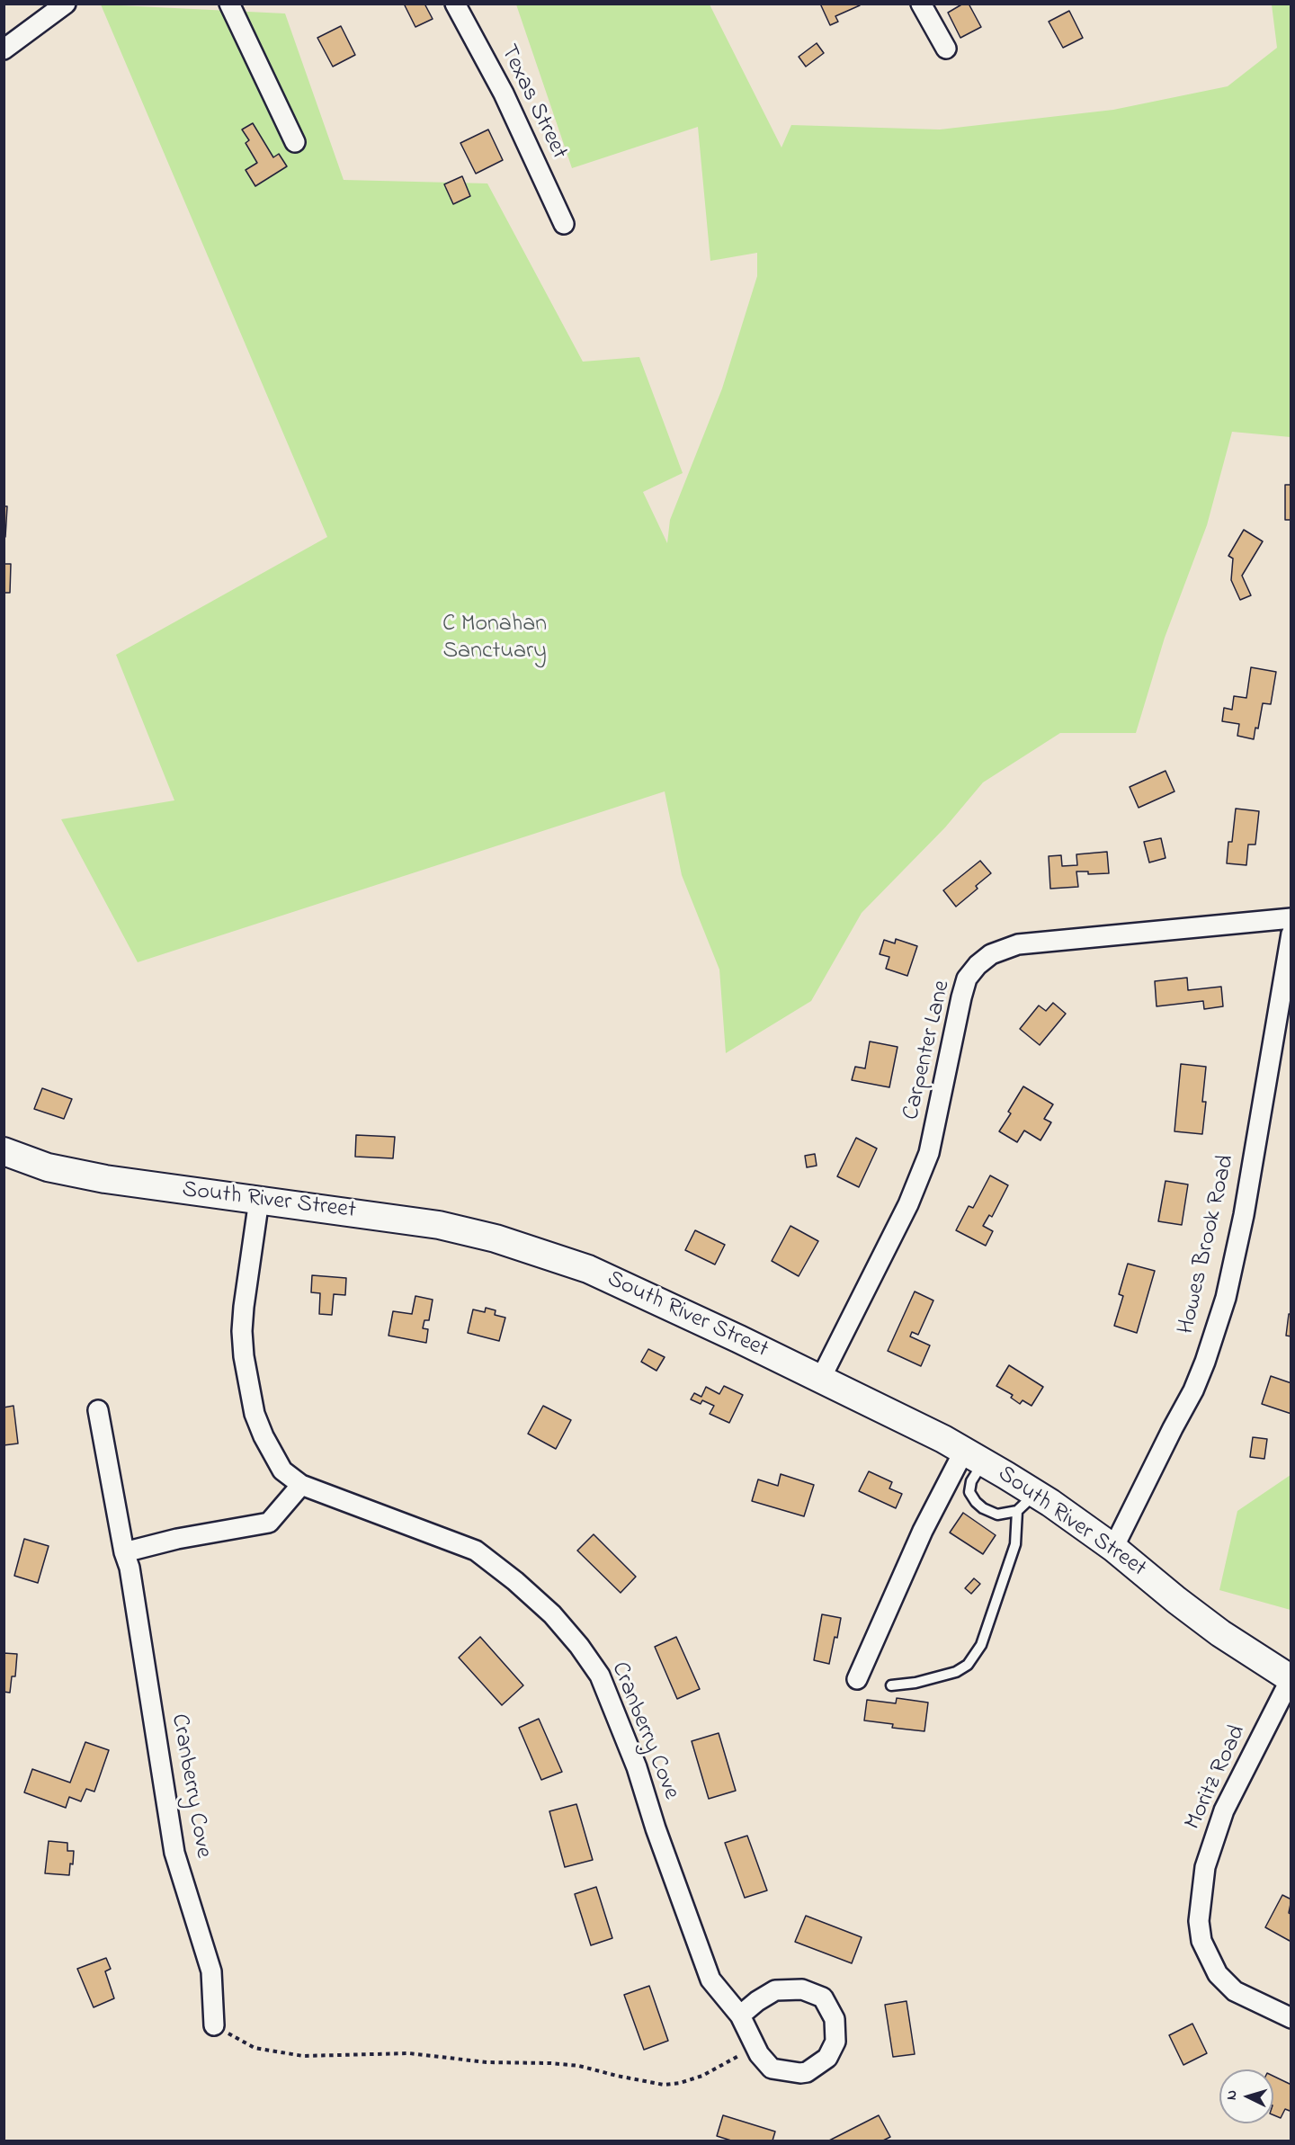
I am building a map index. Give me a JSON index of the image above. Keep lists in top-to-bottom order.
{
  "streets": {
    "street": [
      "Texas Street",
      "Carpenter Lane",
      "South River Street",
      "Howes Brook Road",
      "Cranberry Cove",
      "Moritz Road"
    ]
  },
  "crossings": [
    ["Carpenter Lane", "South River Street"],
    ["South River Street", "Howes Brook Road"],
    ["South River Street", "Cranberry Cove"],
    ["South River Street", "Moritz Road"]
  ],
  "parks": ["C Monahan Sanctuary"],
  "north": "left"
}
